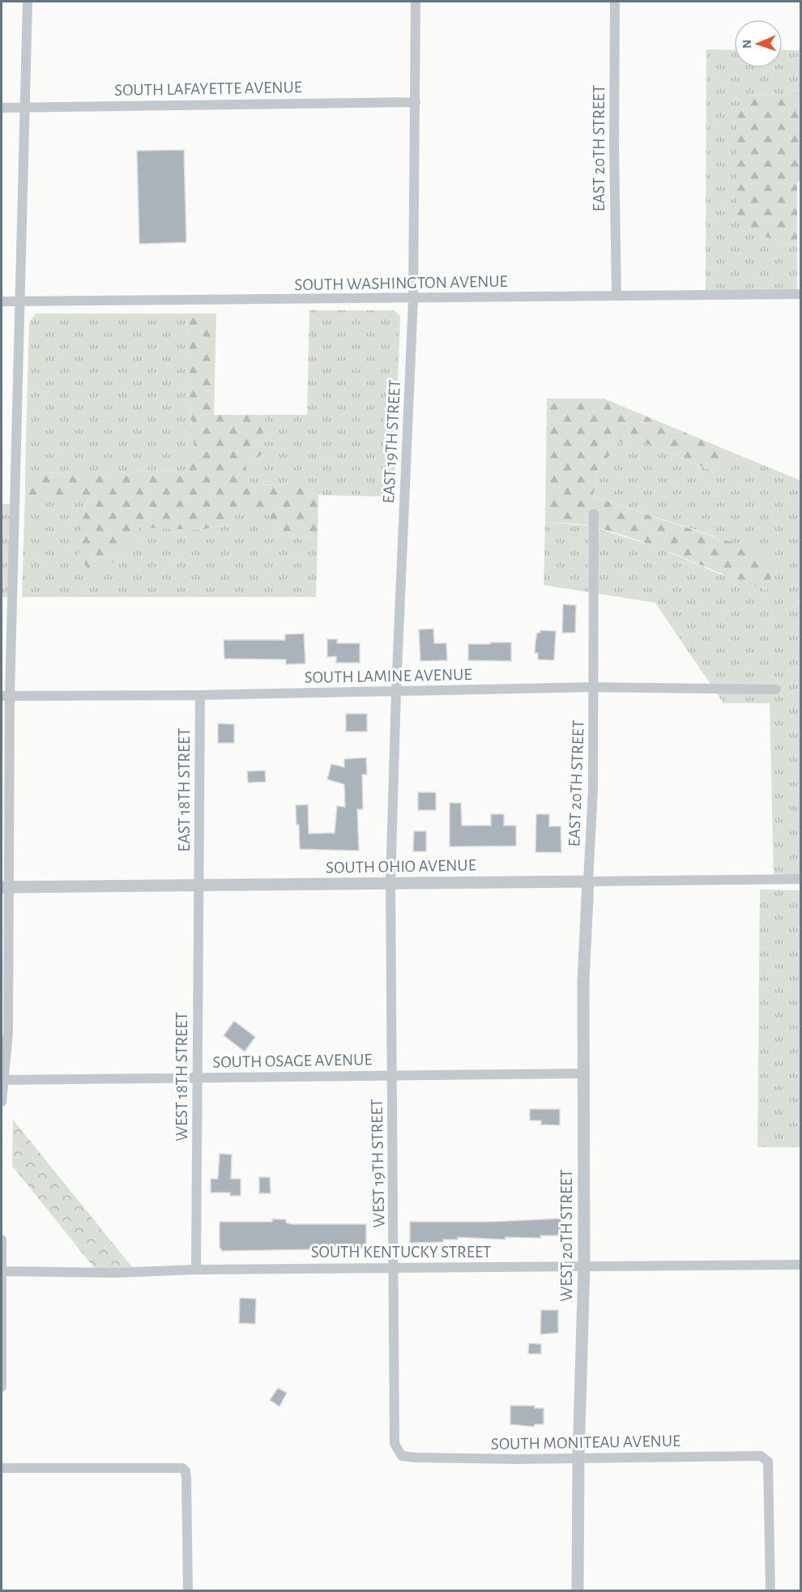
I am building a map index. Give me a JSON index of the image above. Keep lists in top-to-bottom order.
{
  "streets": {
    "street": [
      "SOUTH LAFAYETTE AVENUE",
      "EAST 20TH STREET",
      "SOUTH WASHINGTON AVENUE",
      "EAST 19TH STREET",
      "SOUTH LAMINE AVENUE",
      "EAST 18TH STREET",
      "SOUTH OHIO AVENUE",
      "SOUTH OSAGE AVENUE",
      "WEST 18TH STREET",
      "WEST 19TH STREET",
      "WEST 20TH STREET",
      "SOUTH KENTUCKY STREET",
      "SOUTH MONITEAU AVENUE"
    ]
  },
  "crossings": [
    ["SOUTH LAFAYETTE AVENUE", "EAST 19TH STREET"],
    ["EAST 20TH STREET", "SOUTH WASHINGTON AVENUE"],
    ["EAST 20TH STREET", "SOUTH LAMINE AVENUE"],
    ["EAST 20TH STREET", "SOUTH OHIO AVENUE"],
    ["EAST 20TH STREET", "WEST 20TH STREET"],
    ["SOUTH WASHINGTON AVENUE", "EAST 19TH STREET"],
    ["EAST 19TH STREET", "SOUTH LAMINE AVENUE"],
    ["EAST 19TH STREET", "SOUTH OHIO AVENUE"],
    ["EAST 19TH STREET", "WEST 19TH STREET"],
    ["SOUTH LAMINE AVENUE", "EAST 18TH STREET"],
    ["EAST 18TH STREET", "SOUTH OHIO AVENUE"],
    ["EAST 18TH STREET", "WEST 18TH STREET"],
    ["SOUTH OHIO AVENUE", "WEST 18TH STREET"],
    ["SOUTH OHIO AVENUE", "WEST 19TH STREET"],
    ["SOUTH OHIO AVENUE", "WEST 20TH STREET"],
    ["SOUTH OSAGE AVENUE", "WEST 18TH STREET"],
    ["SOUTH OSAGE AVENUE", "WEST 19TH STREET"],
    ["SOUTH OSAGE AVENUE", "WEST 20TH STREET"],
    ["WEST 18TH STREET", "SOUTH KENTUCKY STREET"],
    ["WEST 19TH STREET", "SOUTH KENTUCKY STREET"],
    ["WEST 19TH STREET", "SOUTH MONITEAU AVENUE"],
    ["WEST 20TH STREET", "SOUTH KENTUCKY STREET"],
    ["WEST 20TH STREET", "SOUTH MONITEAU AVENUE"]
  ],
  "north": "left"
}
